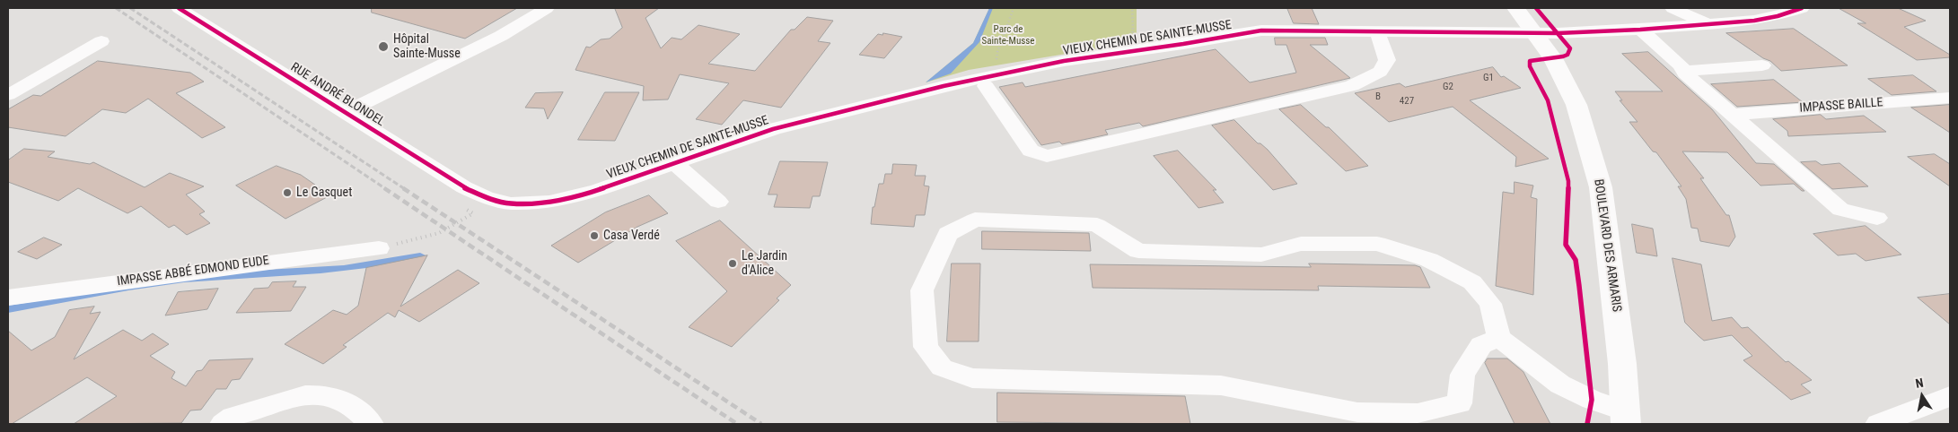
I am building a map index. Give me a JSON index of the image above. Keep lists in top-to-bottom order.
{
  "streets": {
    "main road": ["BOULEVARD DES ARMARIS"],
    "street": [
      "VIEUX CHEMIN DE SAINTE-MUSSE",
      "RUE ANDRÉ BLONDEL",
      "IMPASSE BAILLE",
      "IMPASSE ABBÉ EDMOND EUDE"
    ]
  },
  "crossings": [
    ["VIEUX CHEMIN DE SAINTE-MUSSE", "RUE ANDRÉ BLONDEL"],
    ["VIEUX CHEMIN DE SAINTE-MUSSE", "BOULEVARD DES ARMARIS"]
  ],
  "parks": ["Parc de Sainte-Musse"],
  "places": [
    "Hôpital Sainte-Musse",
    "Le Gasquet",
    "Casa Verdé",
    "Le Jardin d'Alice"
  ],
  "house_numbers": [
    "G1",
    "G2",
    "B",
    "427"
  ],
  "north": "top"
}
